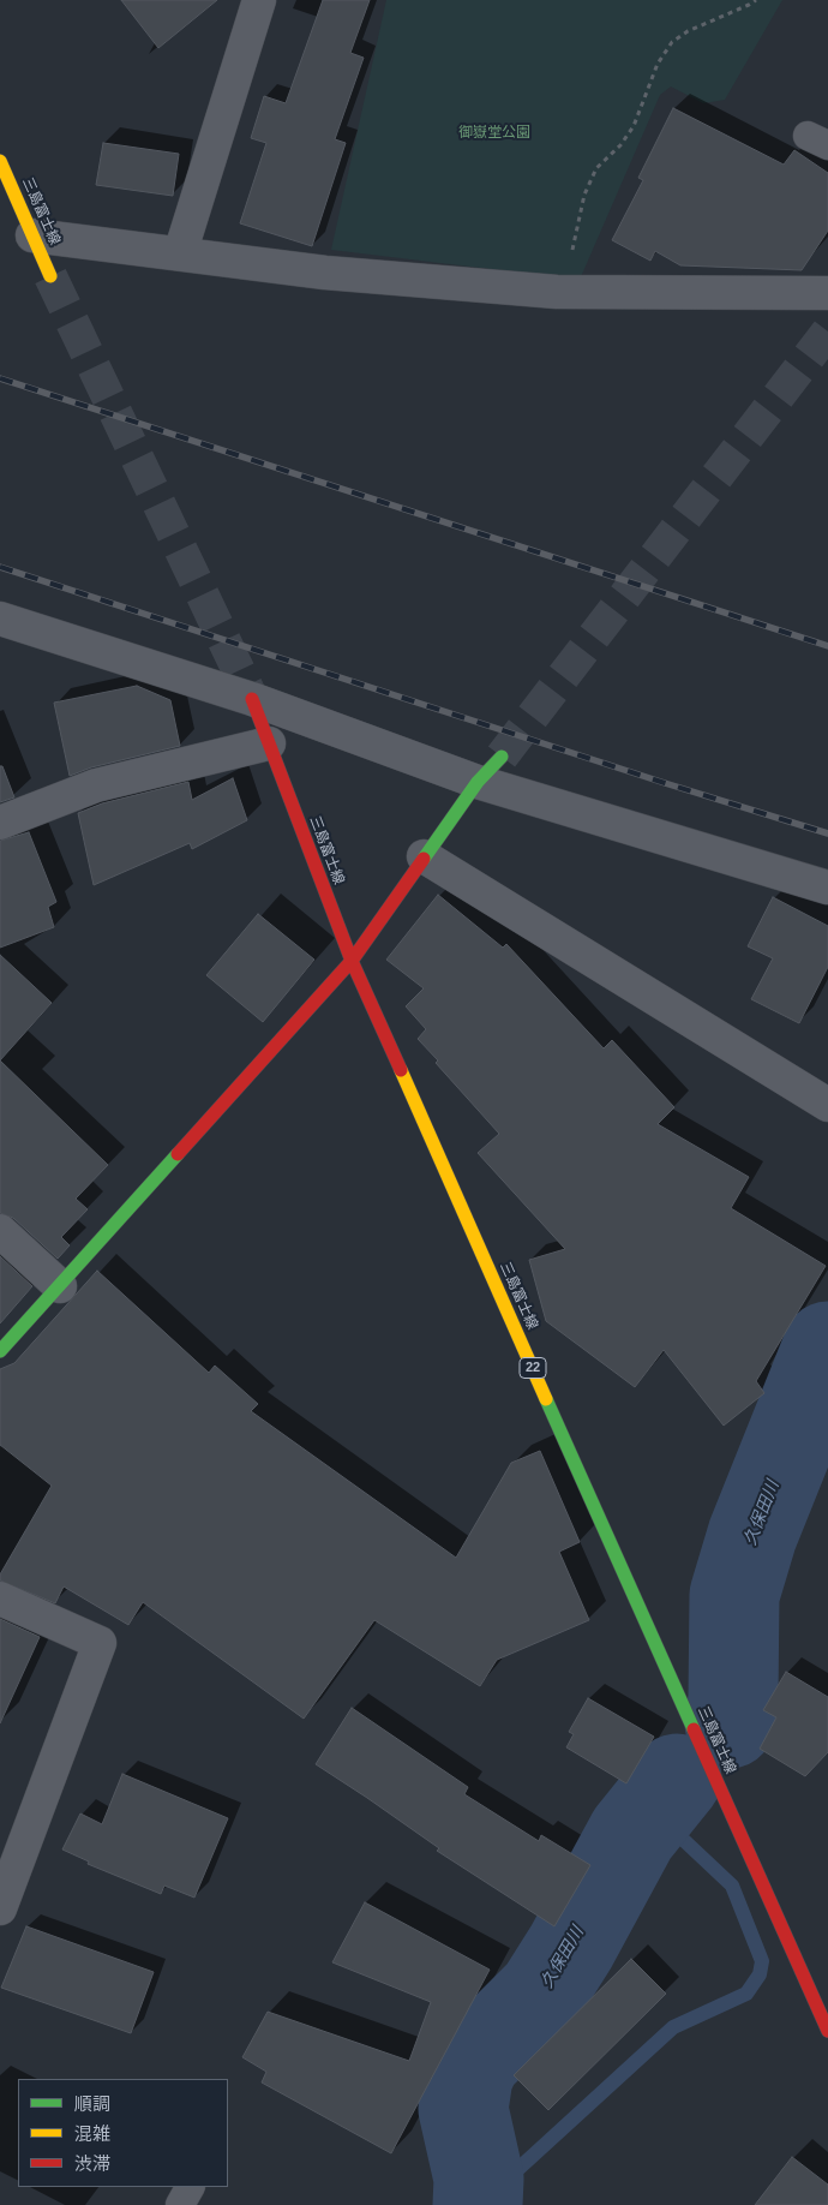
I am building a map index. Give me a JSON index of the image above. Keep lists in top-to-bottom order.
{
  "streets": {
    "main road": ["三島富士線", "22"]
  },
  "water": ["久保田川"],
  "parks": ["御嶽堂公園"],
  "legend": ["順調", "混雑", "渋滞"]
}
